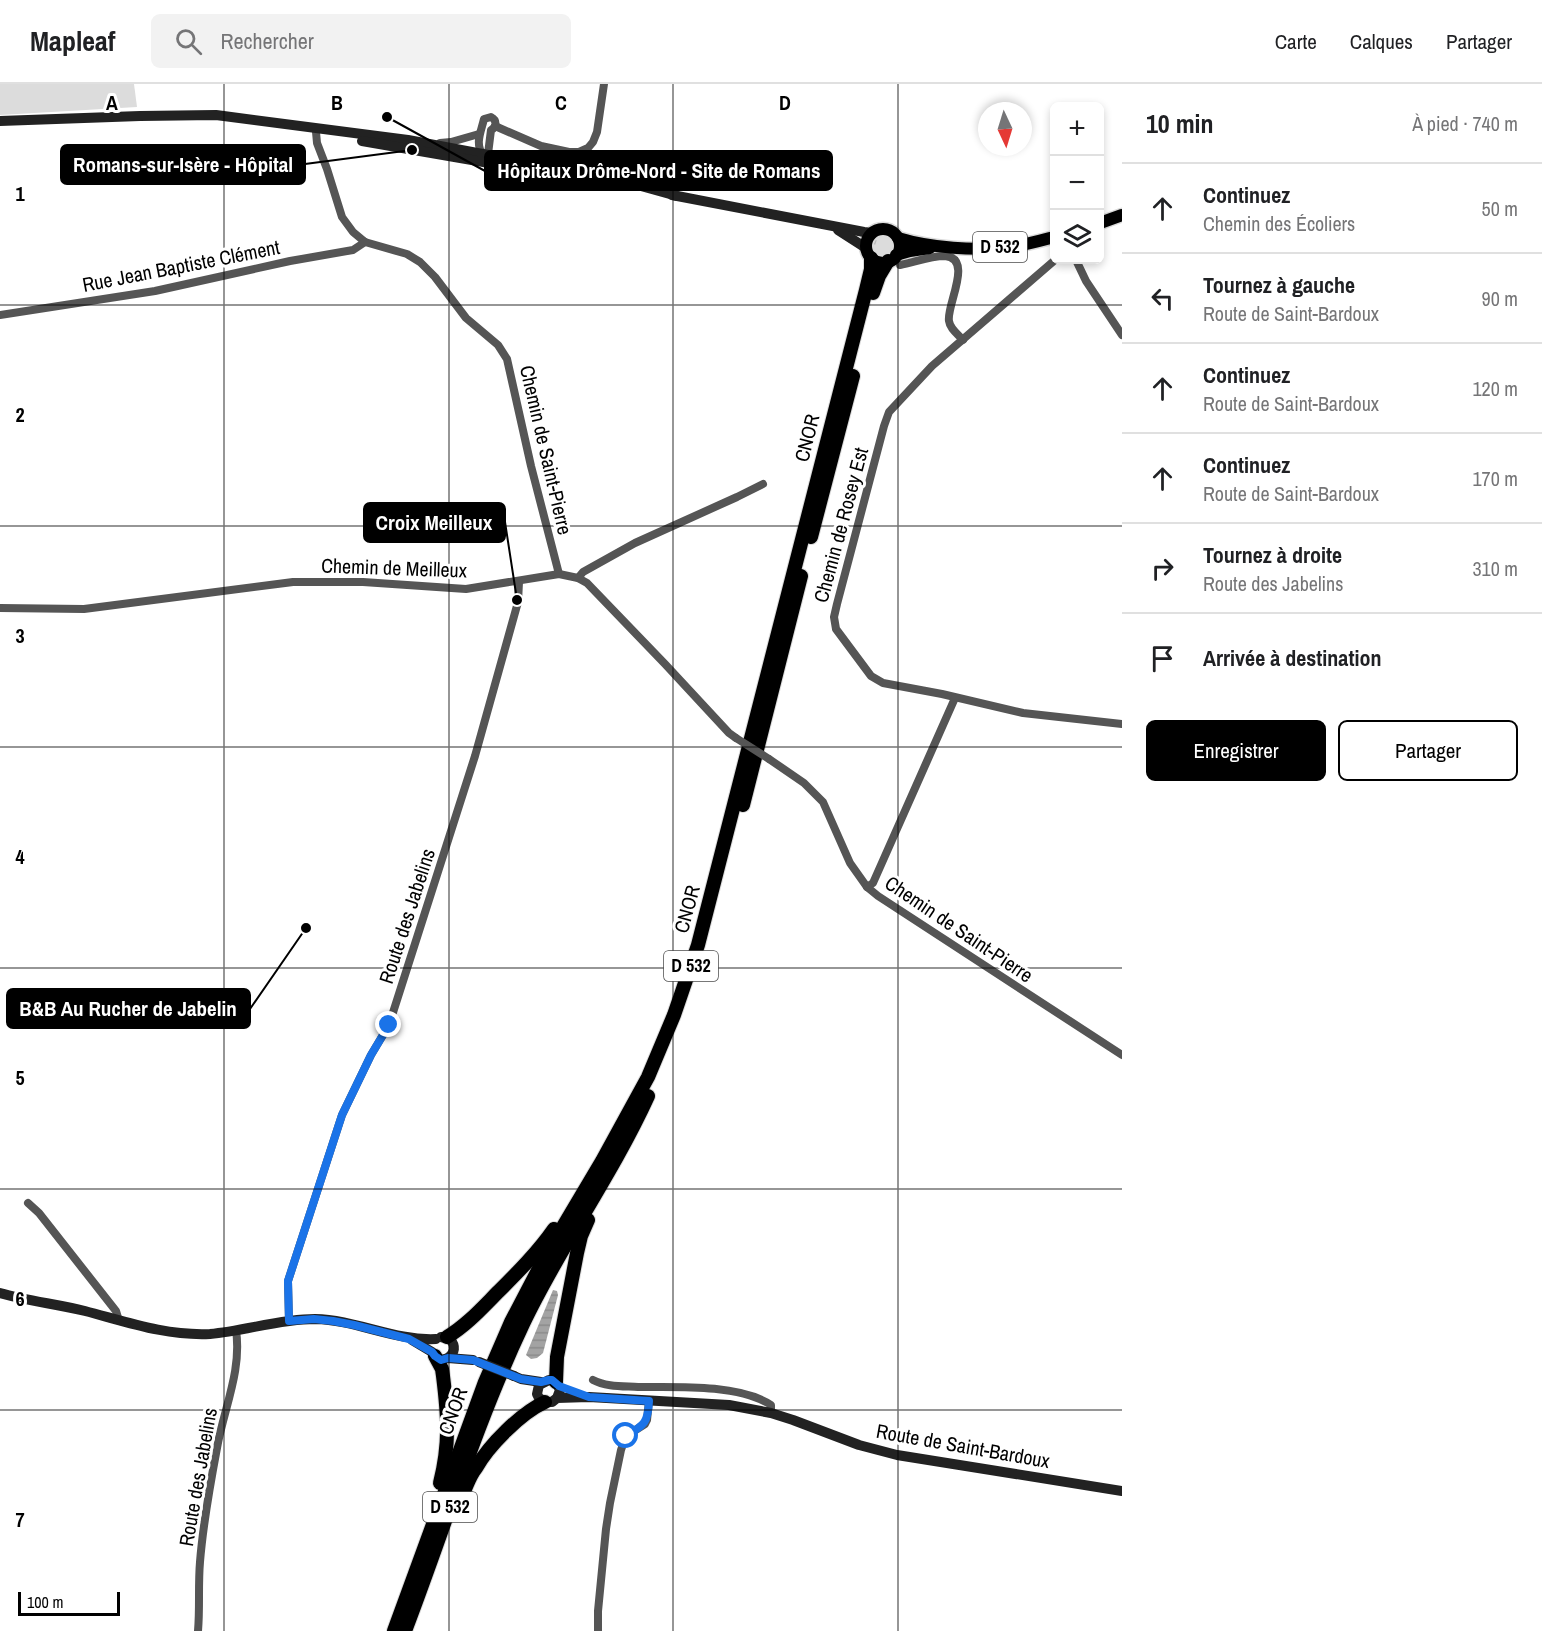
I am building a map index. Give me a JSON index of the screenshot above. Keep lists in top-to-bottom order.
{
  "streets": {
    "highway": ["D 532", "CNOR"],
    "main road": ["Route de Saint-Bardoux"],
    "street": [
      "Rue Jean Baptiste Clément",
      "Chemin de Saint-Pierre",
      "Chemin de Rosey Est",
      "Chemin de Meilleux",
      "Route des Jabelins"
    ]
  },
  "crossings": [
    ["D 532", "CNOR"],
    ["Rue Jean Baptiste Clément", "Chemin de Saint-Pierre"],
    ["Chemin de Saint-Pierre", "Chemin de Meilleux"],
    ["Chemin de Meilleux", "Route des Jabelins"]
  ],
  "places": [
    "Hôpitaux Drôme-Nord - Site de Romans",
    "Romans-sur-Isère - Hôpital",
    "Croix Meilleux",
    "B&B Au Rucher de Jabelin"
  ],
  "scale_bar": "100 m",
  "north": "bottom",
  "page": {
    "header": "Mapleaf",
    "search": "Rechercher",
    "nav": ["Carte", "Calques", "Partager"],
    "heading": ["10 min", "À pied · 740 m"],
    "map_buttons": ["+", "−"],
    "list": [
      ["Continuez", "Chemin des Écoliers", "50 m"],
      ["Tournez à gauche", "Route de Saint-Bardoux", "90 m"],
      ["Continuez", "Route de Saint-Bardoux", "120 m"],
      ["Continuez", "Route de Saint-Bardoux", "170 m"],
      ["Tournez à droite", "Route des Jabelins", "310 m"],
      "Arrivée à destination"
    ],
    "buttons": ["Enregistrer", "Partager"],
    "scale": "100 m"
  },
  "grid": {
    "columns": [
      "A",
      "B",
      "C",
      "D"
    ],
    "rows": [
      "1",
      "2",
      "3",
      "4",
      "5",
      "6",
      "7"
    ]
  }
}
